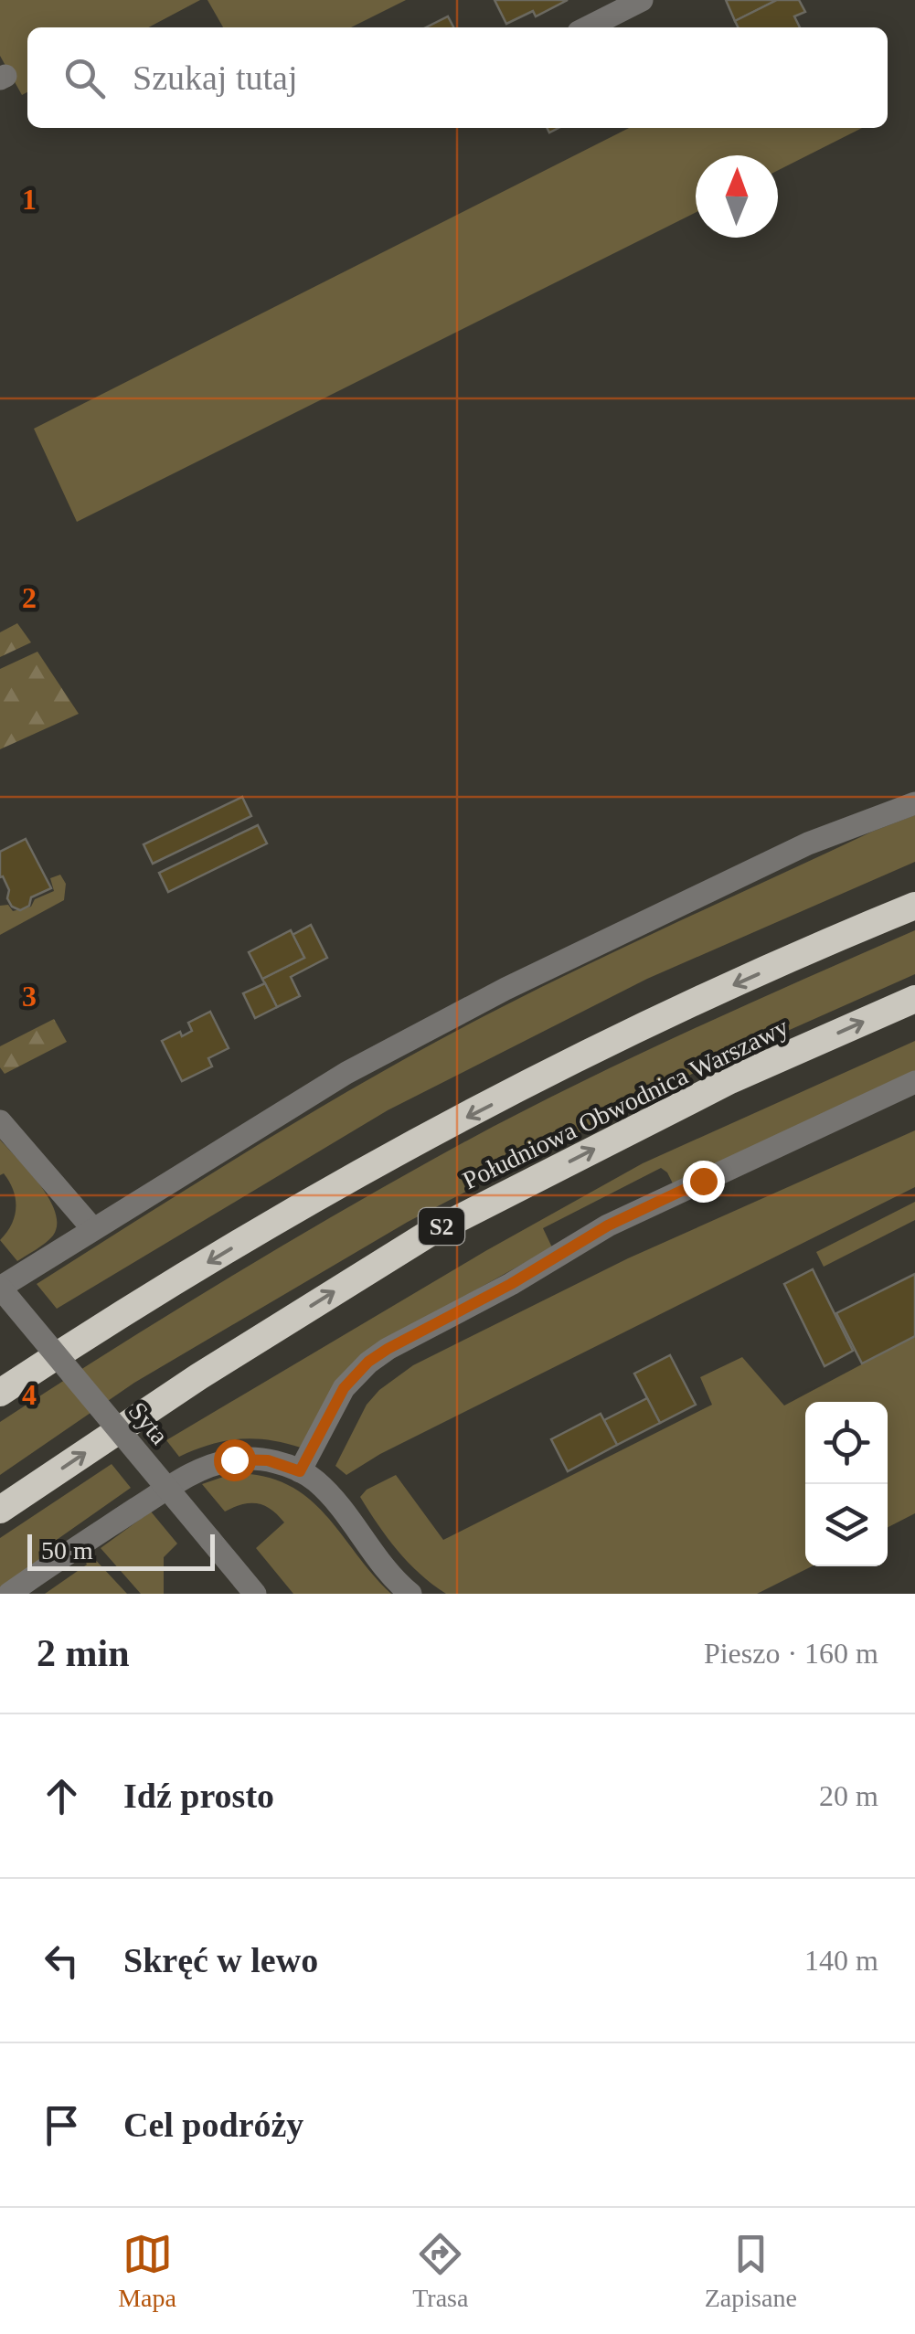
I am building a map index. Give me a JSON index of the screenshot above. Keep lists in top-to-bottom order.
{
  "streets": {
    "highway": ["Południowa Obwodnica Warszawy", "S2"],
    "street": ["Syta"]
  },
  "scale_bar": "50 m",
  "north": "top",
  "page": {
    "search": "Szukaj tutaj",
    "scale": "50 m",
    "heading": ["2 min", "Pieszo · 160 m"],
    "list": [
      ["Idź prosto", "20 m"],
      ["Skręć w lewo", "140 m"],
      "Cel podróży"
    ],
    "nav": ["Mapa", "Trasa", "Zapisane"]
  },
  "grid": {
    "rows": [
      "1",
      "2",
      "3",
      "4"
    ]
  }
}
